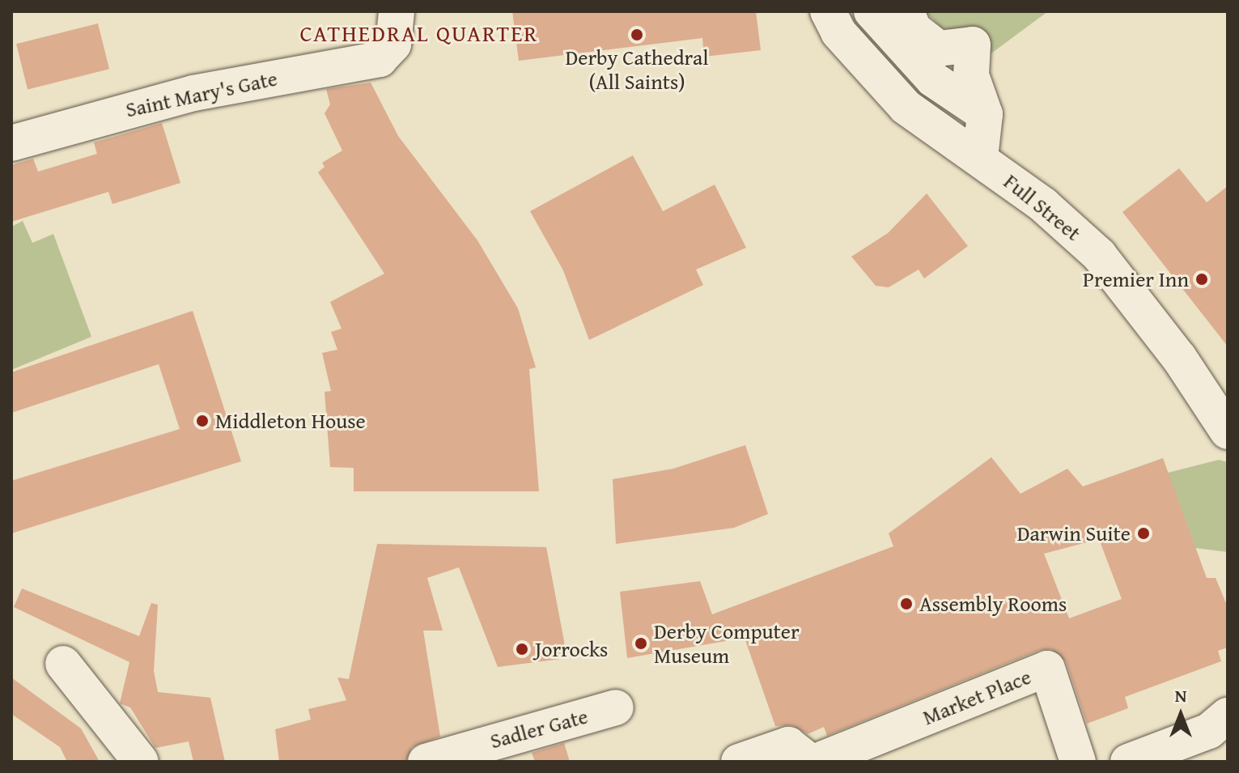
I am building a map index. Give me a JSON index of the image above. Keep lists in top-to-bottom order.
{
  "streets": {
    "street": [
      "Saint Mary's Gate",
      "Full Street",
      "Market Place",
      "Sadler Gate"
    ]
  },
  "districts": ["CATHEDRAL QUARTER"],
  "places": [
    "Derby Cathedral (All Saints)",
    "Premier Inn",
    "Middleton House",
    "Darwin Suite",
    "Assembly Rooms",
    "Derby Computer Museum",
    "Jorrocks"
  ],
  "north": "top"
}
